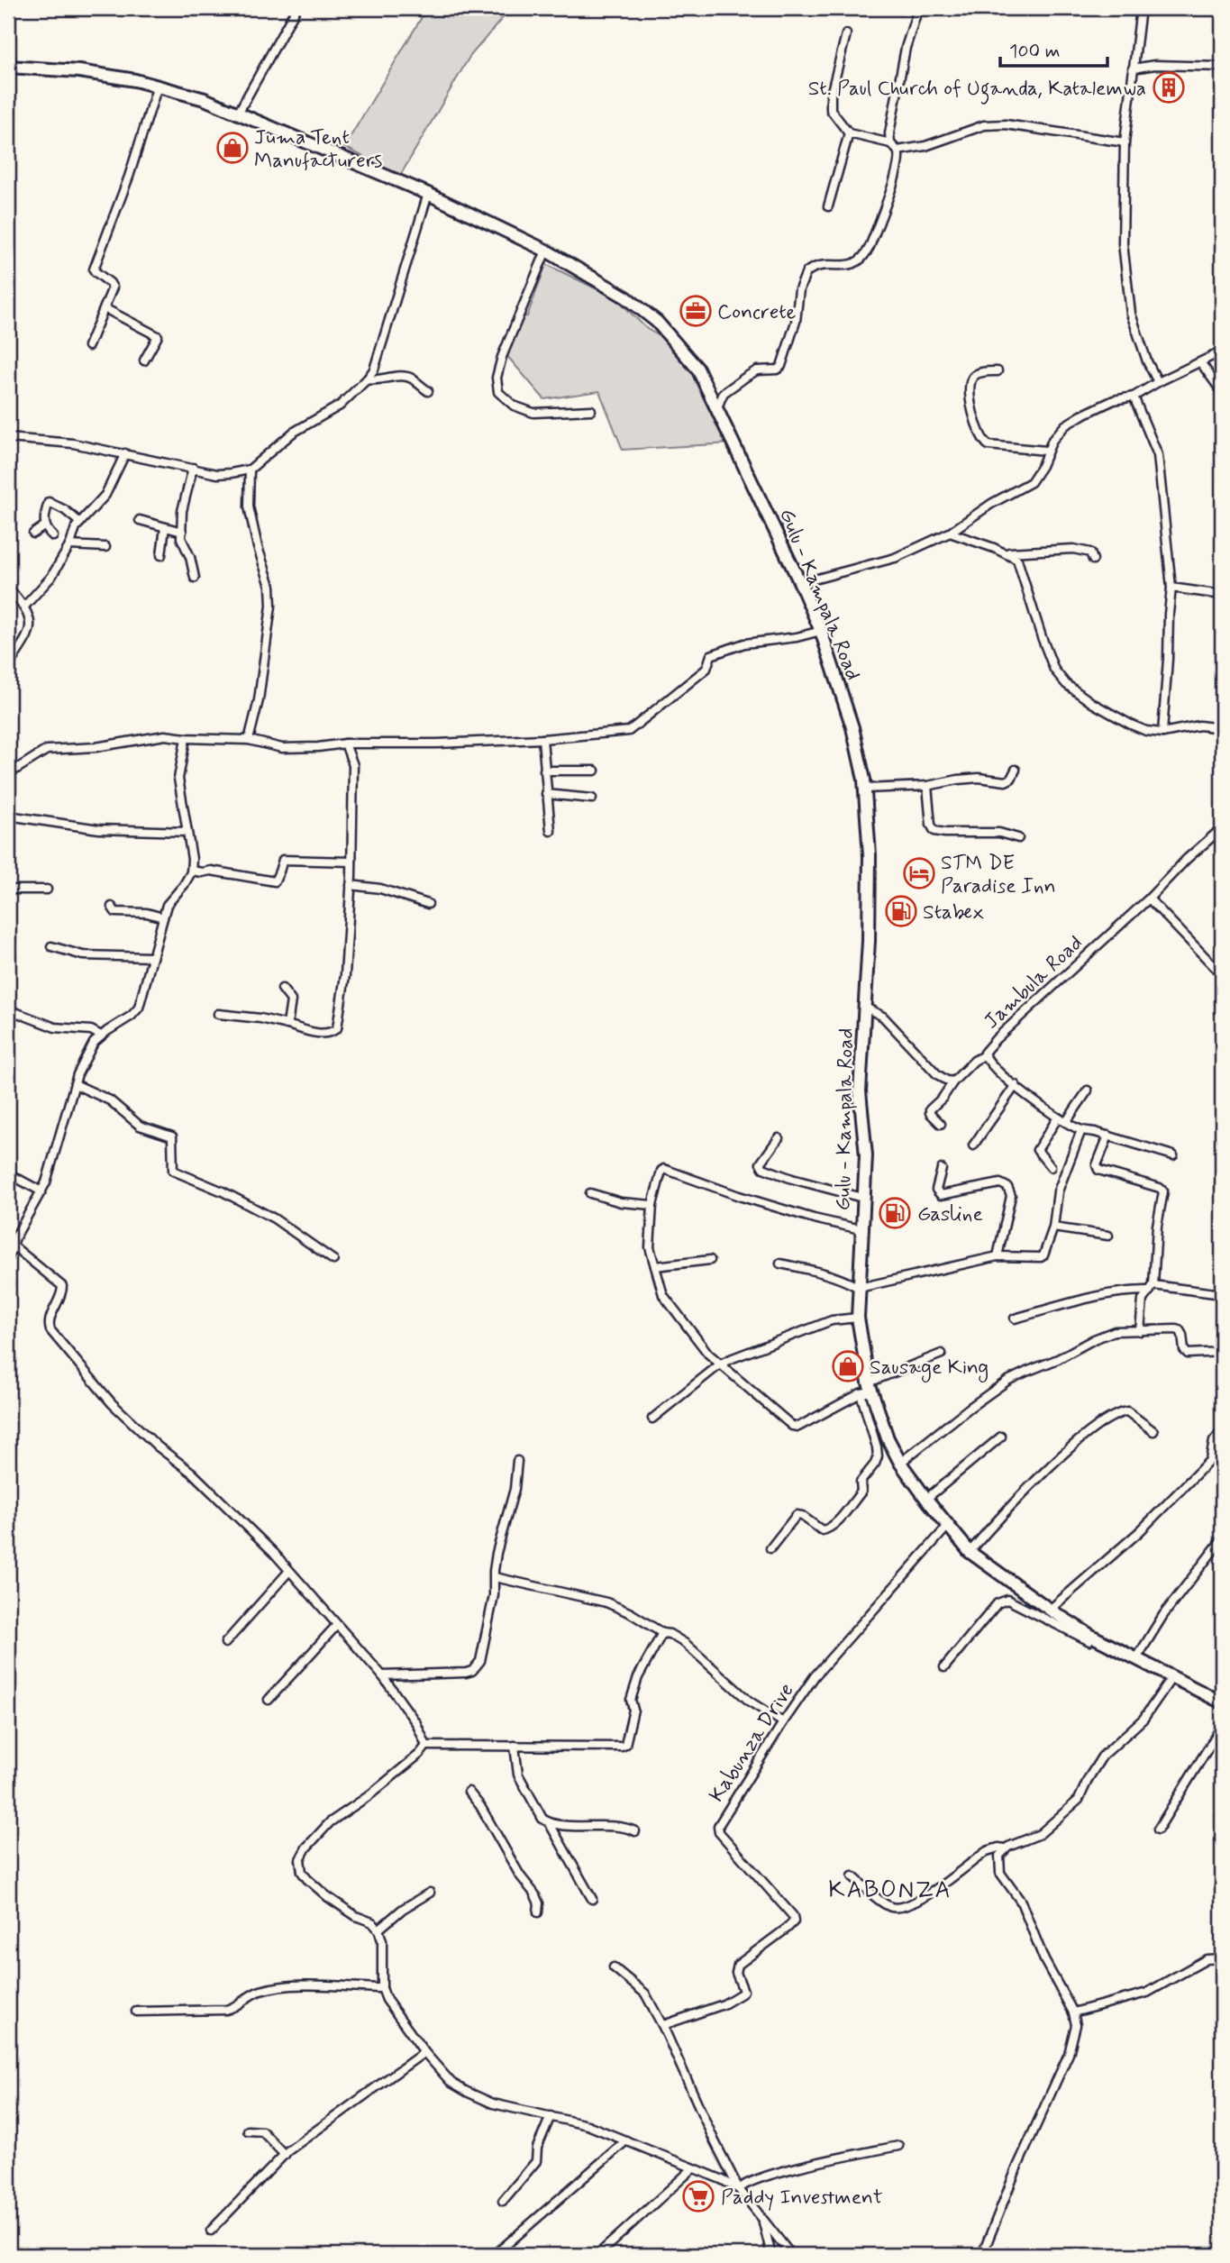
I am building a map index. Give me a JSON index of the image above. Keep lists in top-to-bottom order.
{
  "streets": {
    "main road": ["Gulu - Kampala Road"],
    "street": ["Jambula Road", "Kabunza Drive"]
  },
  "crossings": [
    ["Gulu - Kampala Road", "Kabunza Drive"]
  ],
  "districts": ["KABONZA"],
  "places": {
    "building": ["St. Paul Church of Uganda, Katalemwa"],
    "shop": ["Juma Tent Manufacturers", "Sausage King"],
    "office": ["Concrete"],
    "hotel": ["STM DE Paradise Inn"],
    "fuel station": ["Stabex", "Gasline"],
    "supermarket": ["Paddy Investment"]
  },
  "scale_bar": "100 m"
}
